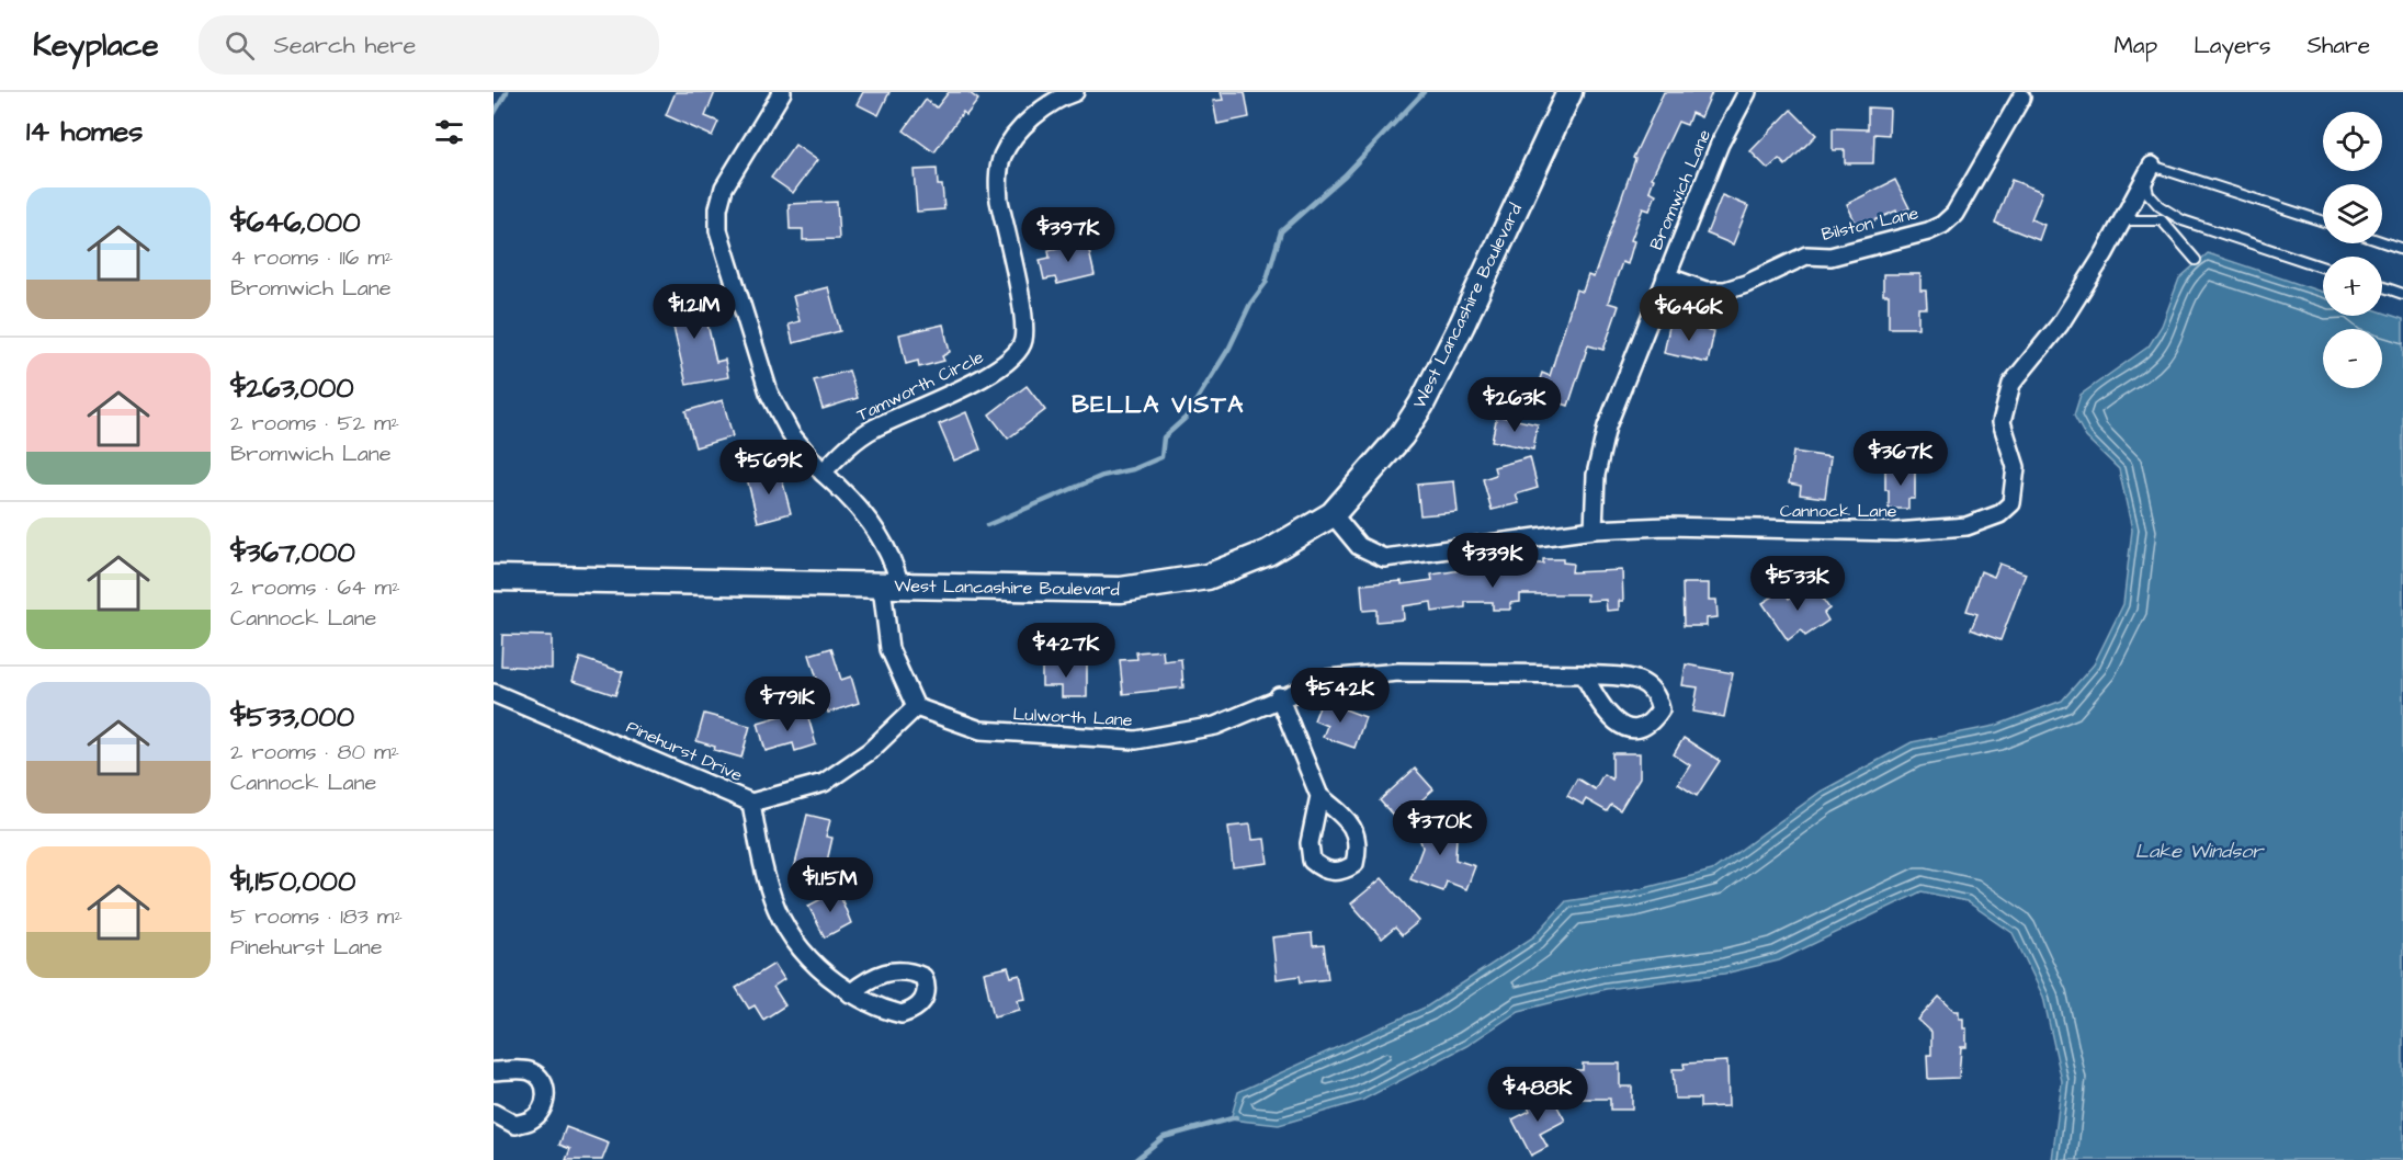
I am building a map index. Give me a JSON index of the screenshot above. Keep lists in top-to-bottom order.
{
  "streets": {
    "main road": ["West Lancashire Boulevard"],
    "street": [
      "Bromwich Lane",
      "Bilston Lane",
      "Tamworth Circle",
      "Cannock Lane",
      "Lulworth Lane",
      "Pinehurst Drive"
    ]
  },
  "crossings": [
    ["Bromwich Lane", "Bilston Lane"],
    ["Bromwich Lane", "Cannock Lane"],
    ["West Lancashire Boulevard", "Cannock Lane"],
    ["Lulworth Lane", "Pinehurst Drive"]
  ],
  "districts": ["BELLA VISTA"],
  "water": ["Lake Windsor"],
  "page": {
    "header": "Keyplace",
    "search": "Search here",
    "nav": ["Map", "Layers", "Share"],
    "heading": "14 homes",
    "map_buttons": ["+", "−"],
    "list": [
      {
        "name": "$646,000",
        "note": "4 rooms · 116 m² · Bromwich Lane"
      },
      {
        "name": "$263,000",
        "note": "2 rooms · 52 m² · Bromwich Lane"
      },
      {
        "name": "$367,000",
        "note": "2 rooms · 64 m² · Cannock Lane"
      },
      {
        "name": "$533,000",
        "note": "2 rooms · 80 m² · Cannock Lane"
      },
      {
        "name": "$1,150,000",
        "note": "5 rooms · 183 m² · Pinehurst Lane"
      }
    ],
    "price": [
      "$397K",
      "$1.21M",
      "$646K",
      "$263K",
      "$367K",
      "$569K",
      "$339K",
      "$533K",
      "$427K",
      "$542K",
      "$791K",
      "$370K",
      "$1.15M",
      "$488K"
    ]
  }
}
